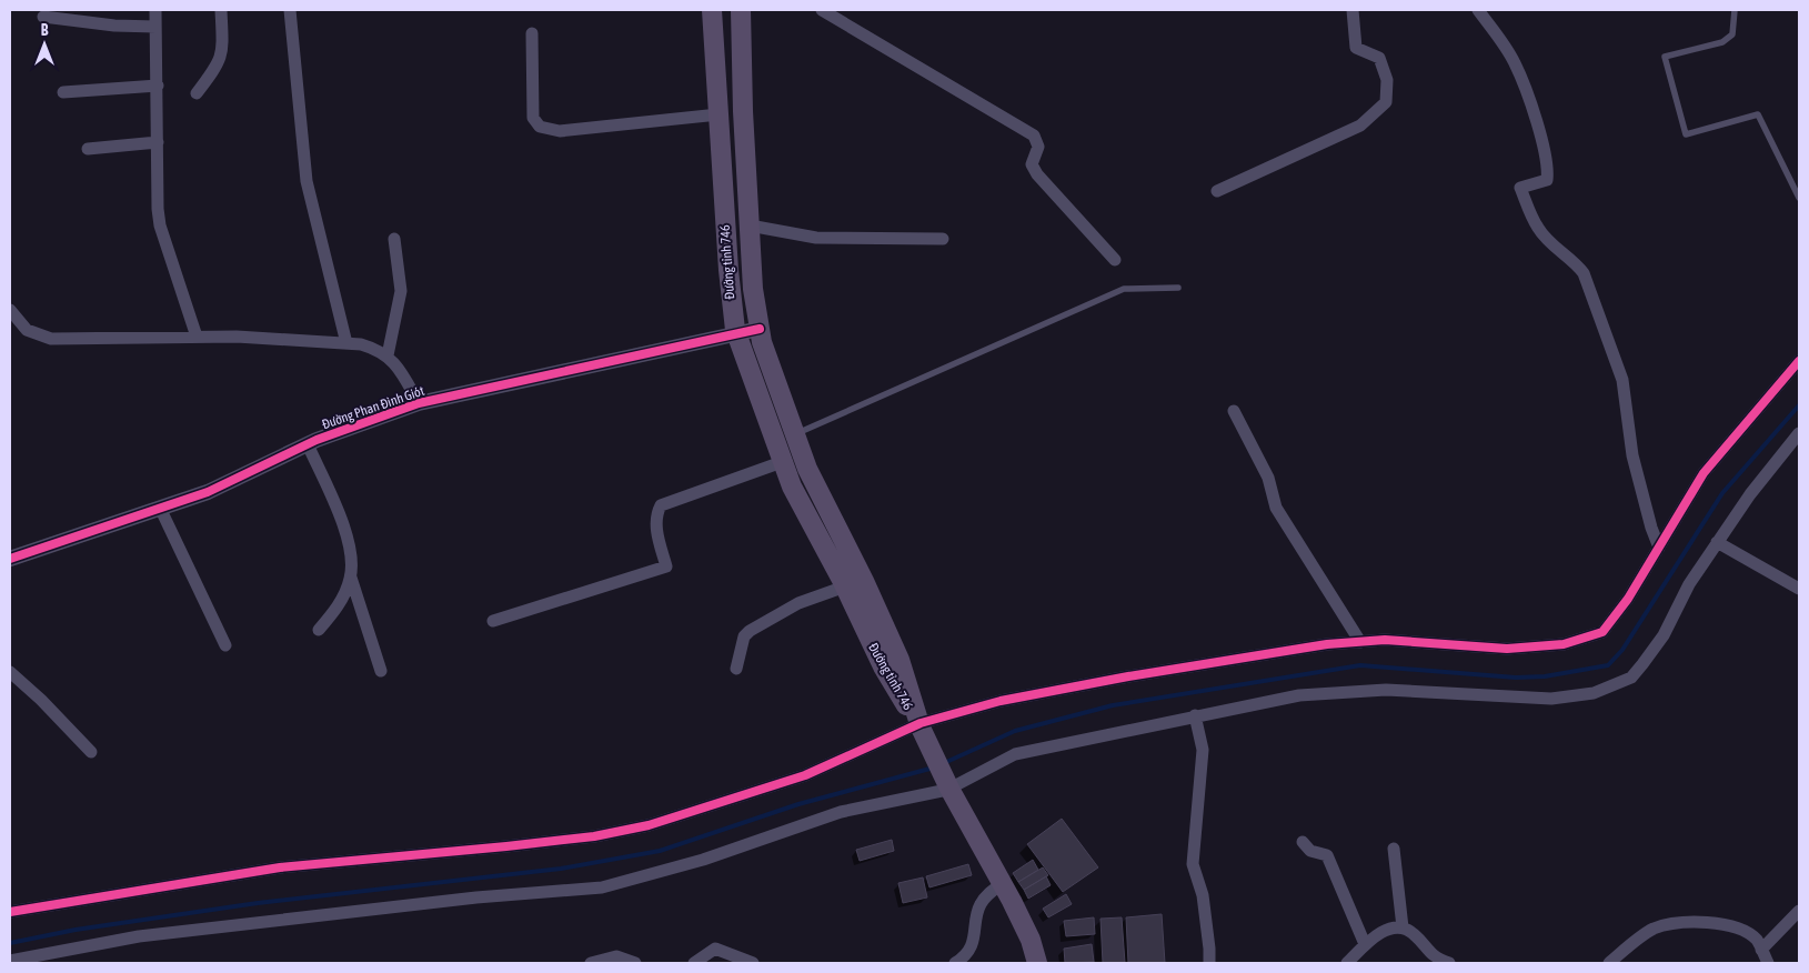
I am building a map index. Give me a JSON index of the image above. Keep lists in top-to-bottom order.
{
  "streets": {
    "main road": ["Đường tỉnh 746"],
    "street": ["Đường Phan Đình Giót"]
  },
  "crossings": [
    ["Đường tỉnh 746", "Đường Phan Đình Giót"]
  ],
  "north": "top"
}
